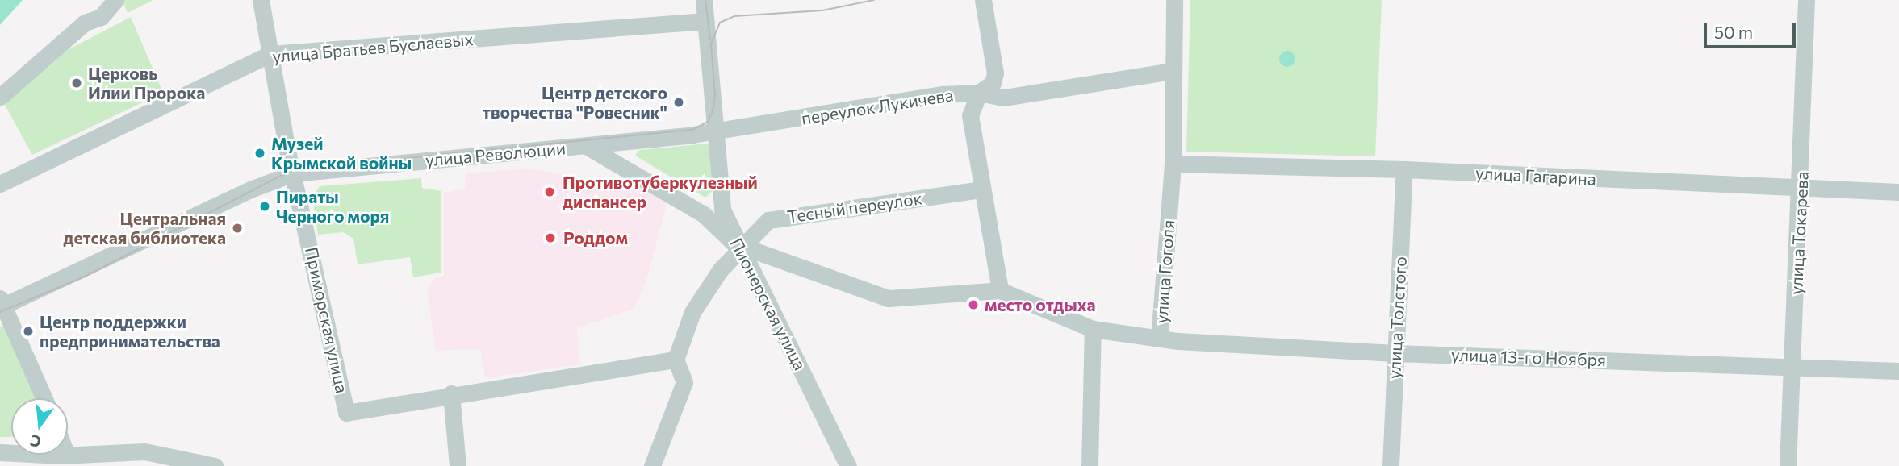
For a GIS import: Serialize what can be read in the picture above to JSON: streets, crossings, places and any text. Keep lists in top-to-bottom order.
{
  "streets": {
    "street": [
      "улица Братьев Буслаевых",
      "переулок Лукичева",
      "улица Революции",
      "улица Гагарина",
      "Тесный переулок",
      "улица Токарева",
      "улица Гоголя",
      "Пионерская улица",
      "улица Толстого",
      "Приморская улица",
      "улица 13-го Ноября"
    ]
  },
  "crossings": [
    ["улица Братьев Буслаевых", "Пионерская улица"],
    ["улица Братьев Буслаевых", "Приморская улица"],
    ["переулок Лукичева", "улица Революции"],
    ["переулок Лукичева", "улица Гоголя"],
    ["переулок Лукичева", "Пионерская улица"],
    ["улица Революции", "Пионерская улица"],
    ["улица Революции", "Приморская улица"],
    ["улица Гагарина", "улица Токарева"],
    ["улица Гагарина", "улица Гоголя"],
    ["улица Гагарина", "улица Толстого"],
    ["Тесный переулок", "Пионерская улица"],
    ["Тесный переулок", "Приморская улица"],
    ["улица Токарева", "улица 13-го Ноября"],
    ["улица Гоголя", "улица 13-го Ноября"],
    ["улица Толстого", "улица 13-го Ноября"]
  ],
  "places": [
    "Церковь Илии Пророка",
    "Центр детского творчества \"Ровесник\"",
    "Музей Крымской войны",
    "Противотуберкулезный диспансер",
    "Пираты Черного моря",
    "Центральная детская библиотека",
    "Роддом",
    "место отдыха",
    "Центр поддержки предпринимательства"
  ],
  "scale_bar": "50 m",
  "north": "bottom"
}
